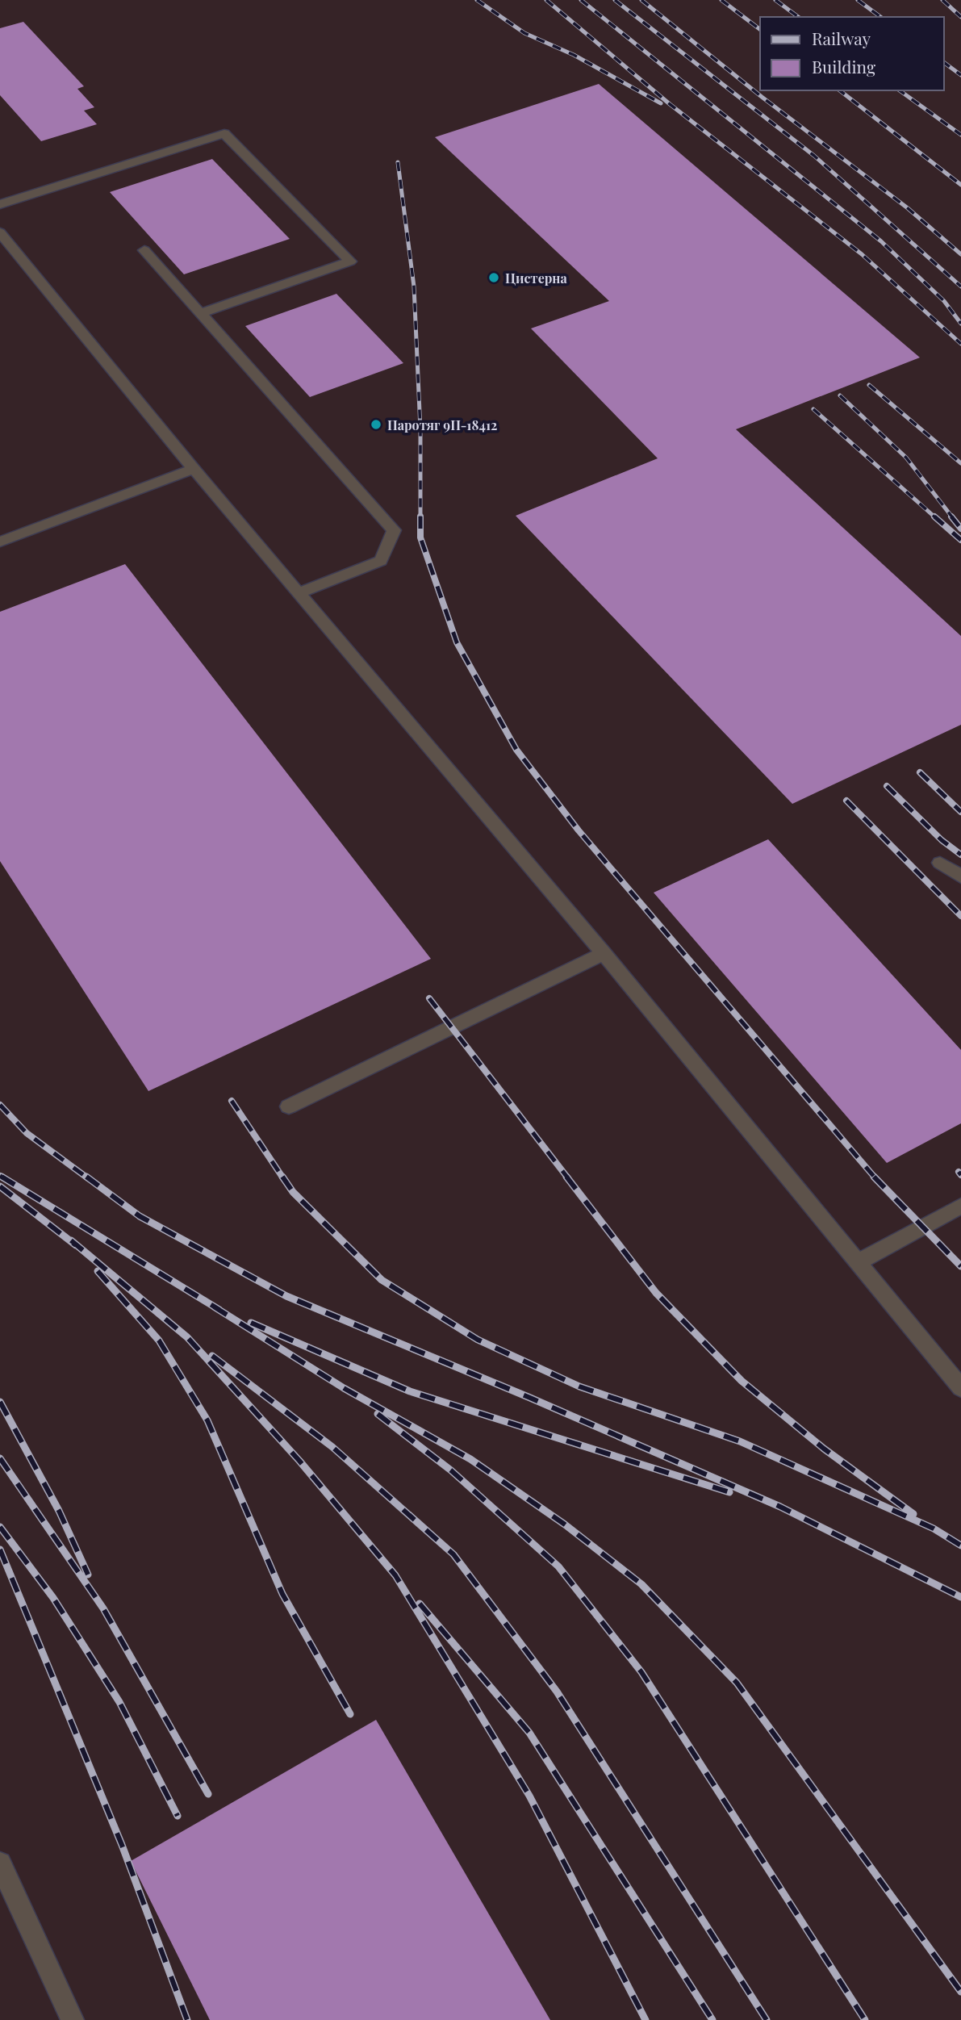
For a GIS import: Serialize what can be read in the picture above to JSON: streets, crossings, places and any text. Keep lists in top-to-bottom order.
{
  "places": ["Цистерна", "Паротяг 9П-18412"],
  "legend": ["Railway", "Building"]
}
